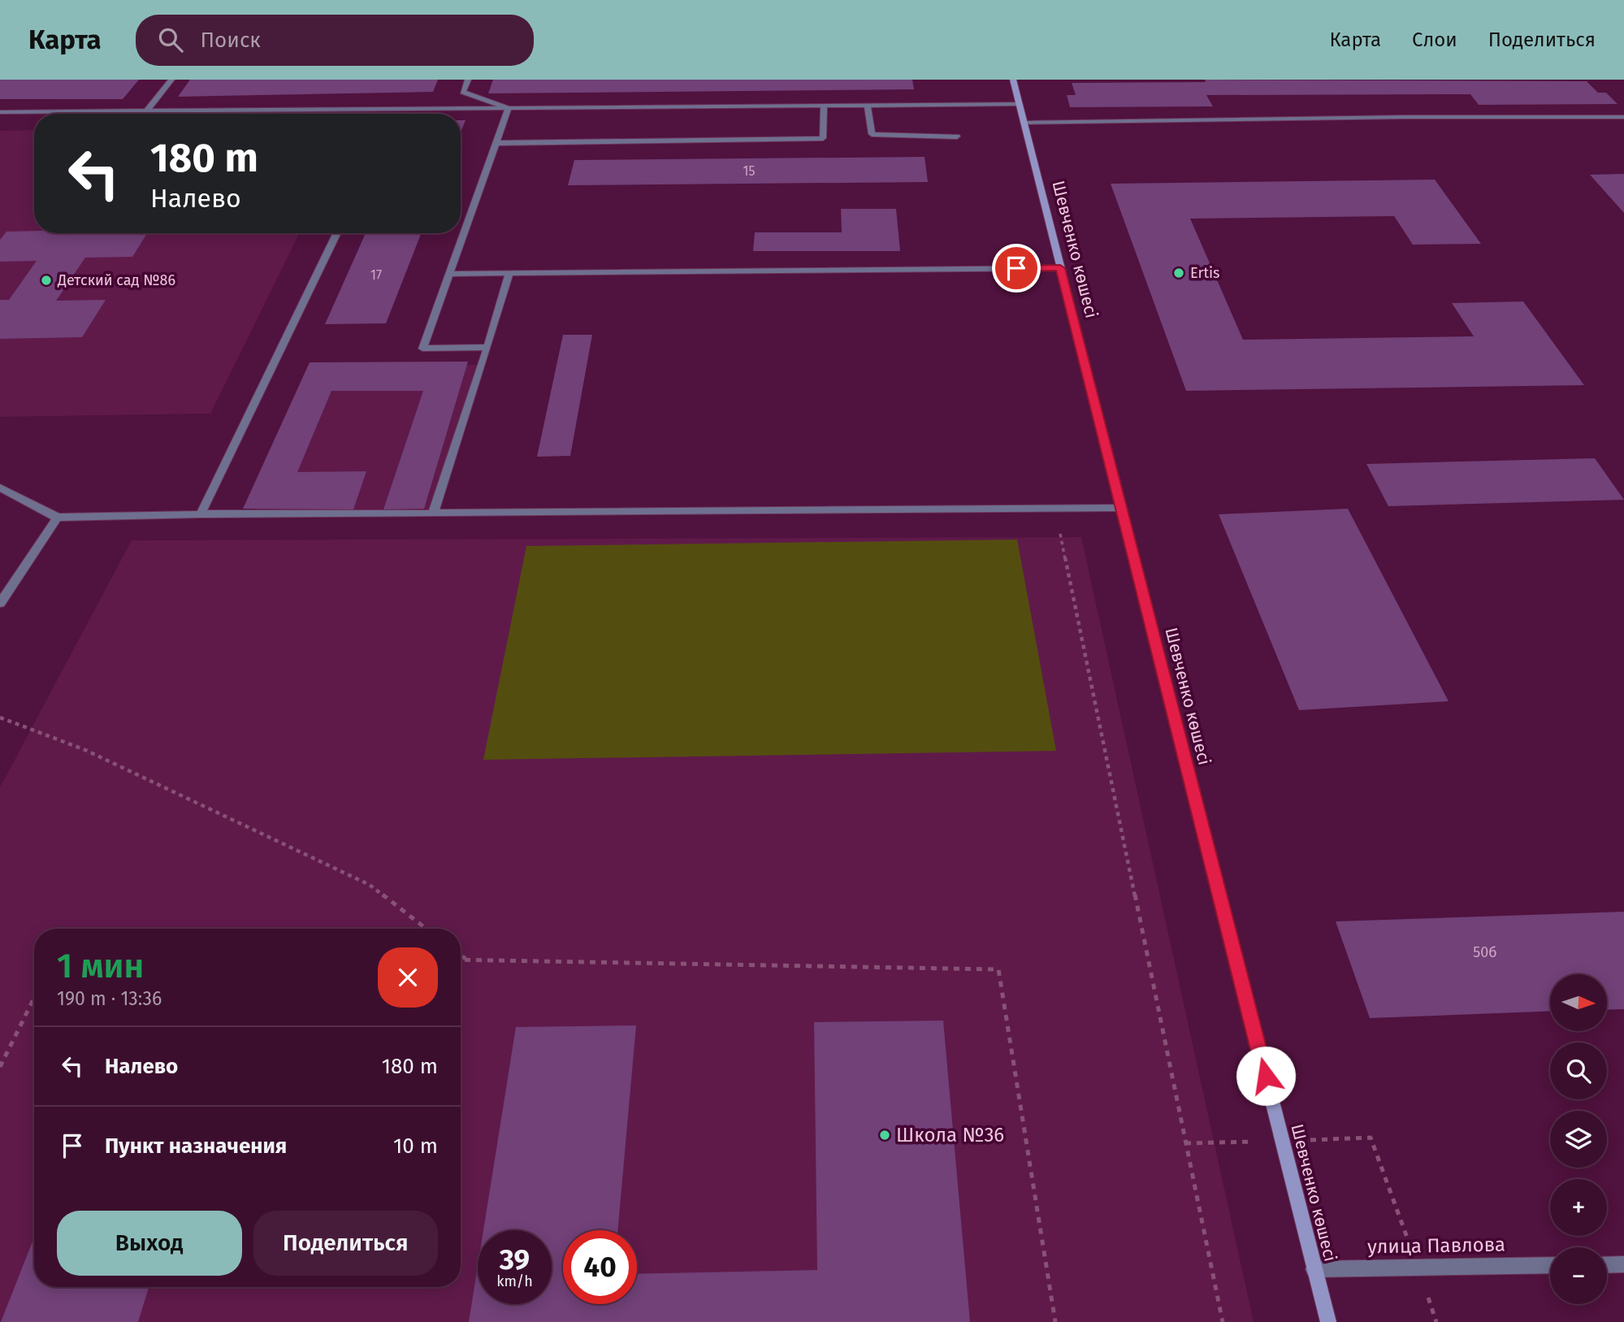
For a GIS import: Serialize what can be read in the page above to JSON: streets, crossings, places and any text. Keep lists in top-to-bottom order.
{
  "streets": {
    "street": ["Шевченко көшесі", "улица Павлова"]
  },
  "crossings": [
    ["Шевченко көшесі", "улица Павлова"]
  ],
  "places": ["Ertis", "Детский сад №86", "Школа №36"],
  "house_numbers": ["15", "17", "50б"],
  "north": "right",
  "page": {
    "header": "Карта",
    "search": "Поиск",
    "nav": ["Карта", "Слои", "Поделиться"],
    "turn": ["180 m", "Налево"],
    "heading": ["1 мин", "190 m · 13:36"],
    "map_buttons": ["+", "−"],
    "list": [
      {
        "name": "Налево",
        "value": "180 m"
      },
      {
        "name": "Пункт назначения",
        "value": "10 m"
      }
    ],
    "buttons": ["Выход", "Поделиться"],
    "speed": "39 km/h",
    "limit": "40"
  }
}
